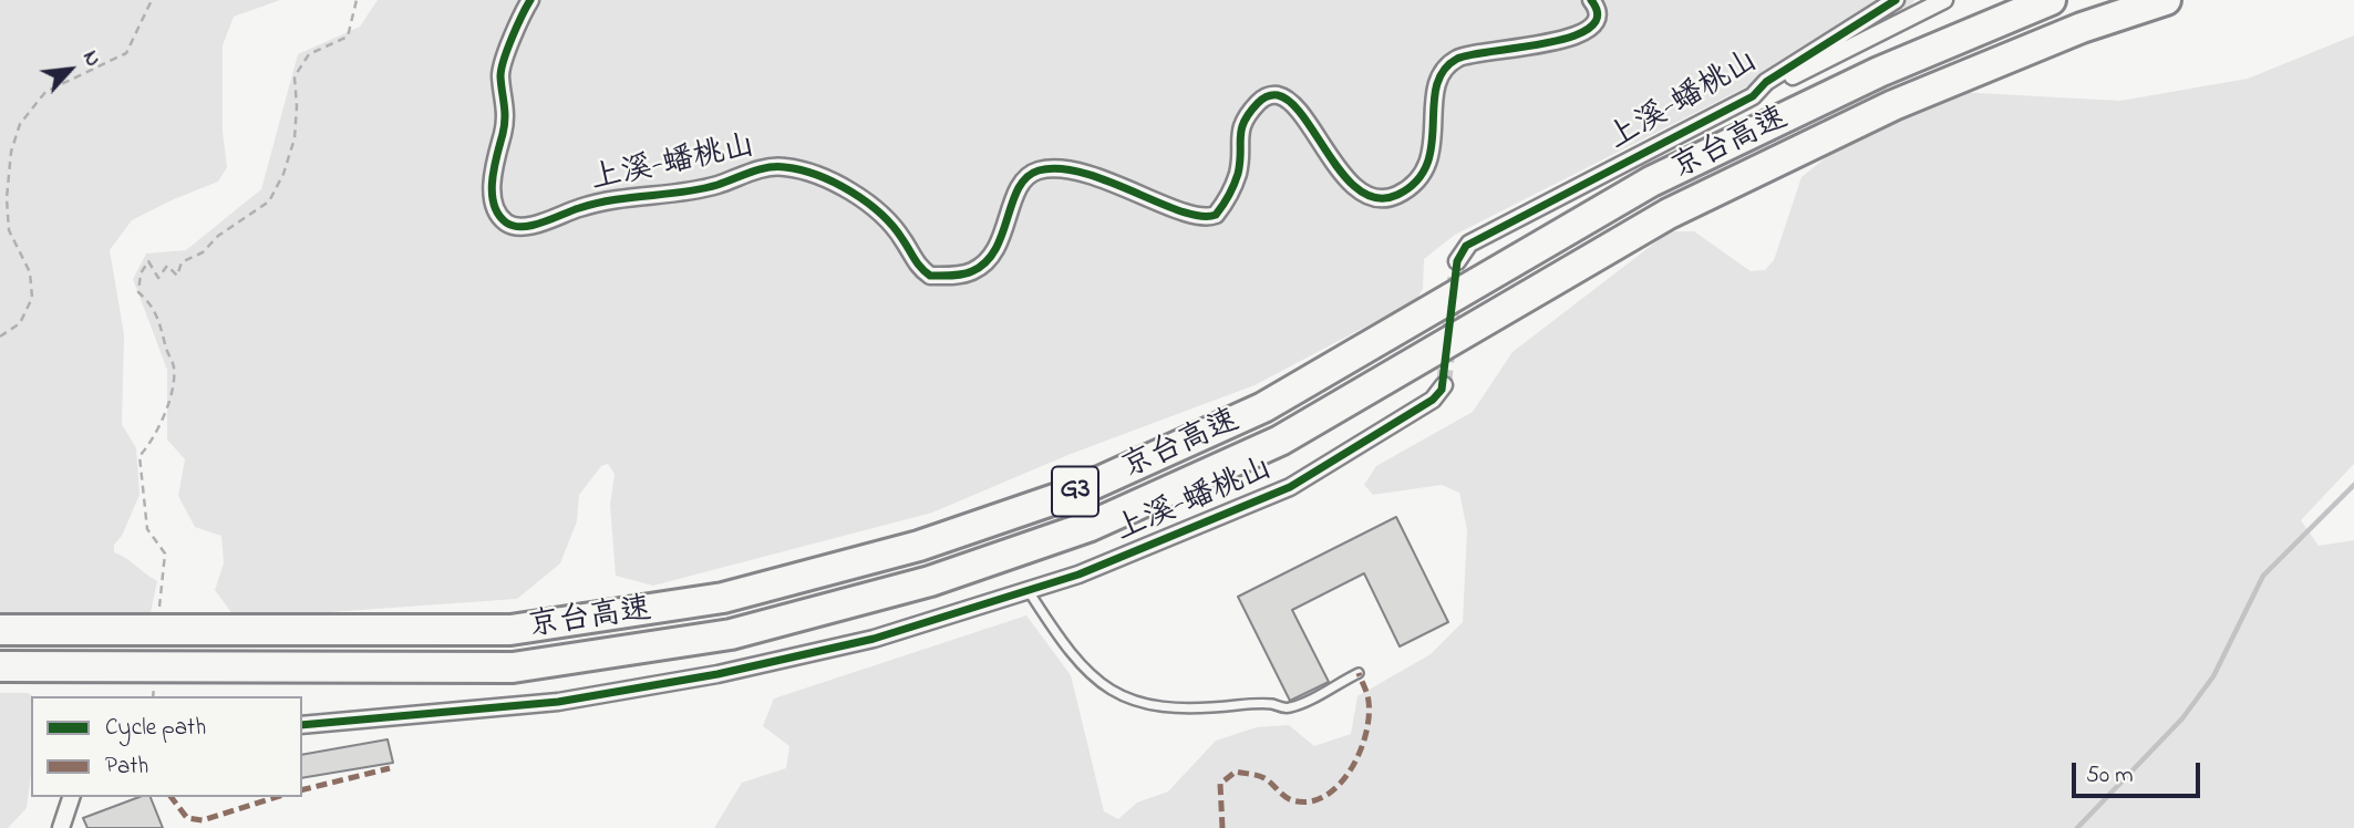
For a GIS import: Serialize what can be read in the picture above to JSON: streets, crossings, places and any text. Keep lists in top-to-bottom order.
{
  "streets": {
    "highway": ["京台高速", "G3"],
    "street": ["上溪-蟠桃山"]
  },
  "legend": ["Cycle path", "Path"],
  "scale_bar": "50 m",
  "north": "top right"
}
